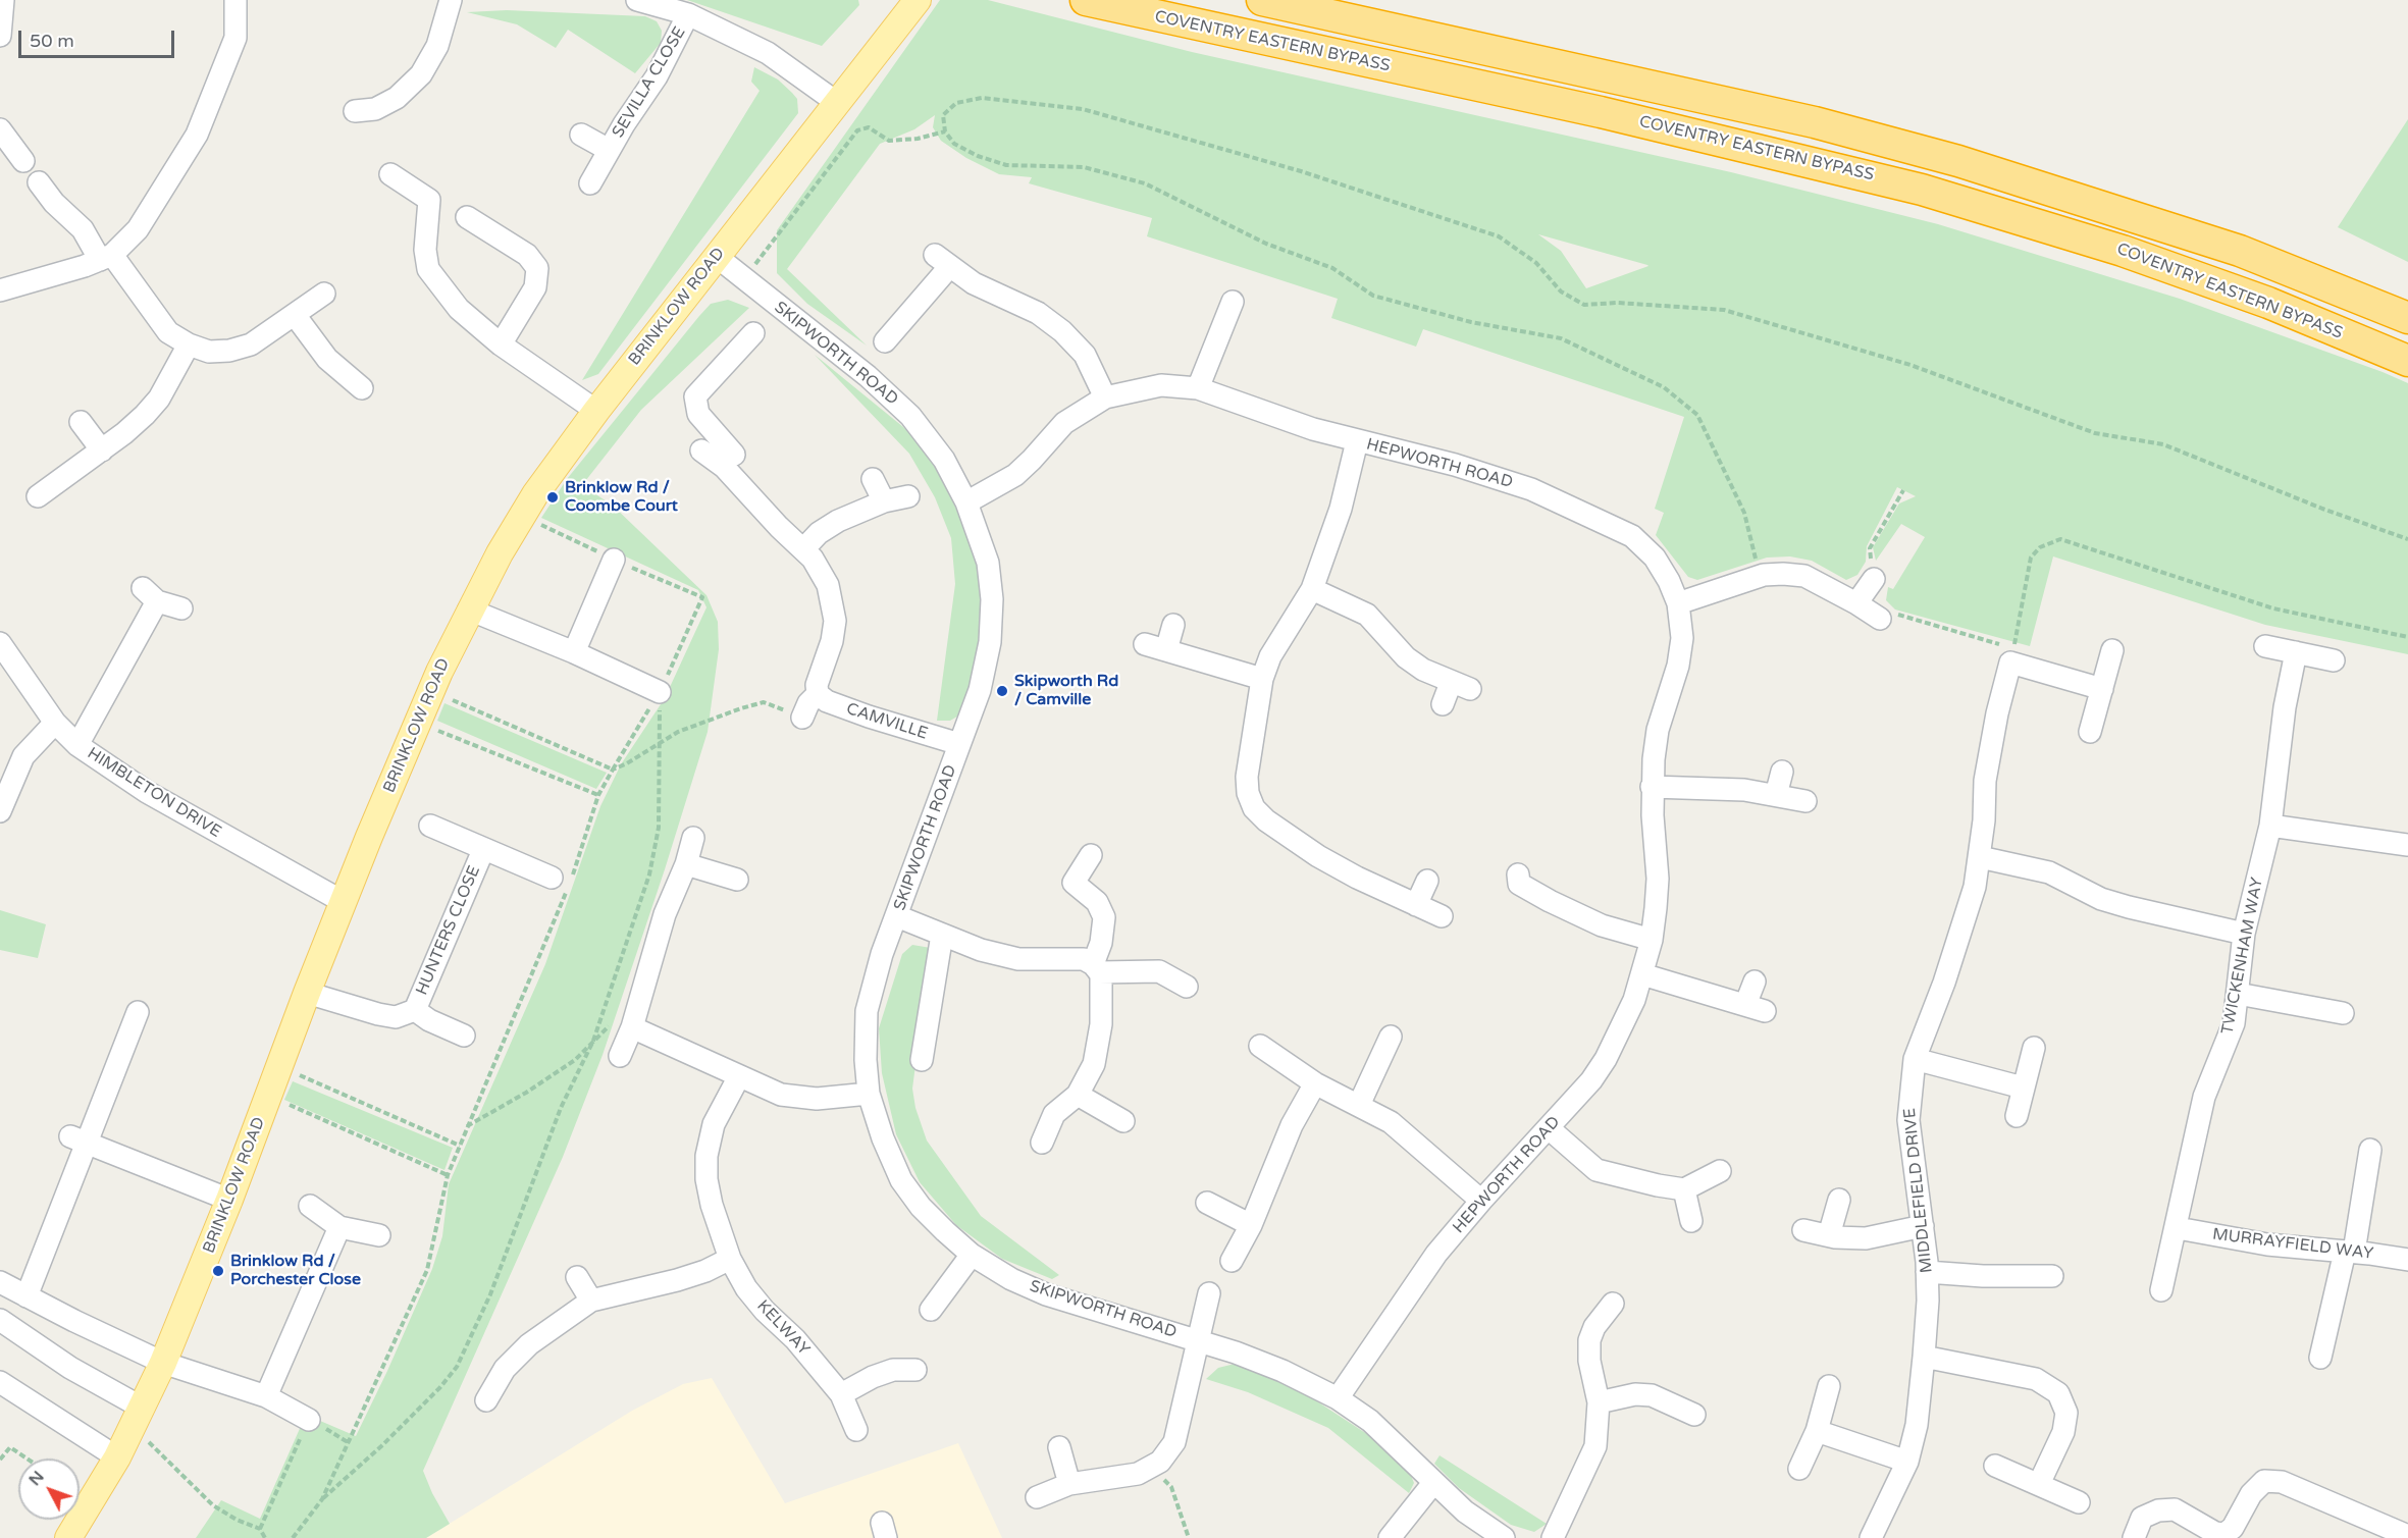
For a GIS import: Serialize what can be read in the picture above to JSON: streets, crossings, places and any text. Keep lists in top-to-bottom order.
{
  "streets": {
    "highway": ["COVENTRY EASTERN BYPASS"],
    "main road": ["BRINKLOW ROAD"],
    "street": [
      "SEVILLA CLOSE",
      "SKIPWORTH ROAD",
      "HEPWORTH ROAD",
      "CAMVILLE",
      "HIMBLETON DRIVE",
      "HUNTERS CLOSE",
      "TWICKENHAM WAY",
      "MIDDLEFIELD DRIVE",
      "MURRAYFIELD WAY",
      "KELWAY"
    ]
  },
  "crossings": [
    ["BRINKLOW ROAD", "SKIPWORTH ROAD"],
    ["BRINKLOW ROAD", "HIMBLETON DRIVE"],
    ["BRINKLOW ROAD", "HUNTERS CLOSE"],
    ["SKIPWORTH ROAD", "HEPWORTH ROAD"],
    ["SKIPWORTH ROAD", "CAMVILLE"],
    ["TWICKENHAM WAY", "MURRAYFIELD WAY"]
  ],
  "places": ["Brinklow Rd / Coombe Court", "Skipworth Rd / Camville", "Brinklow Rd / Porchester Close"],
  "scale_bar": "50 m",
  "north": "top left"
}
